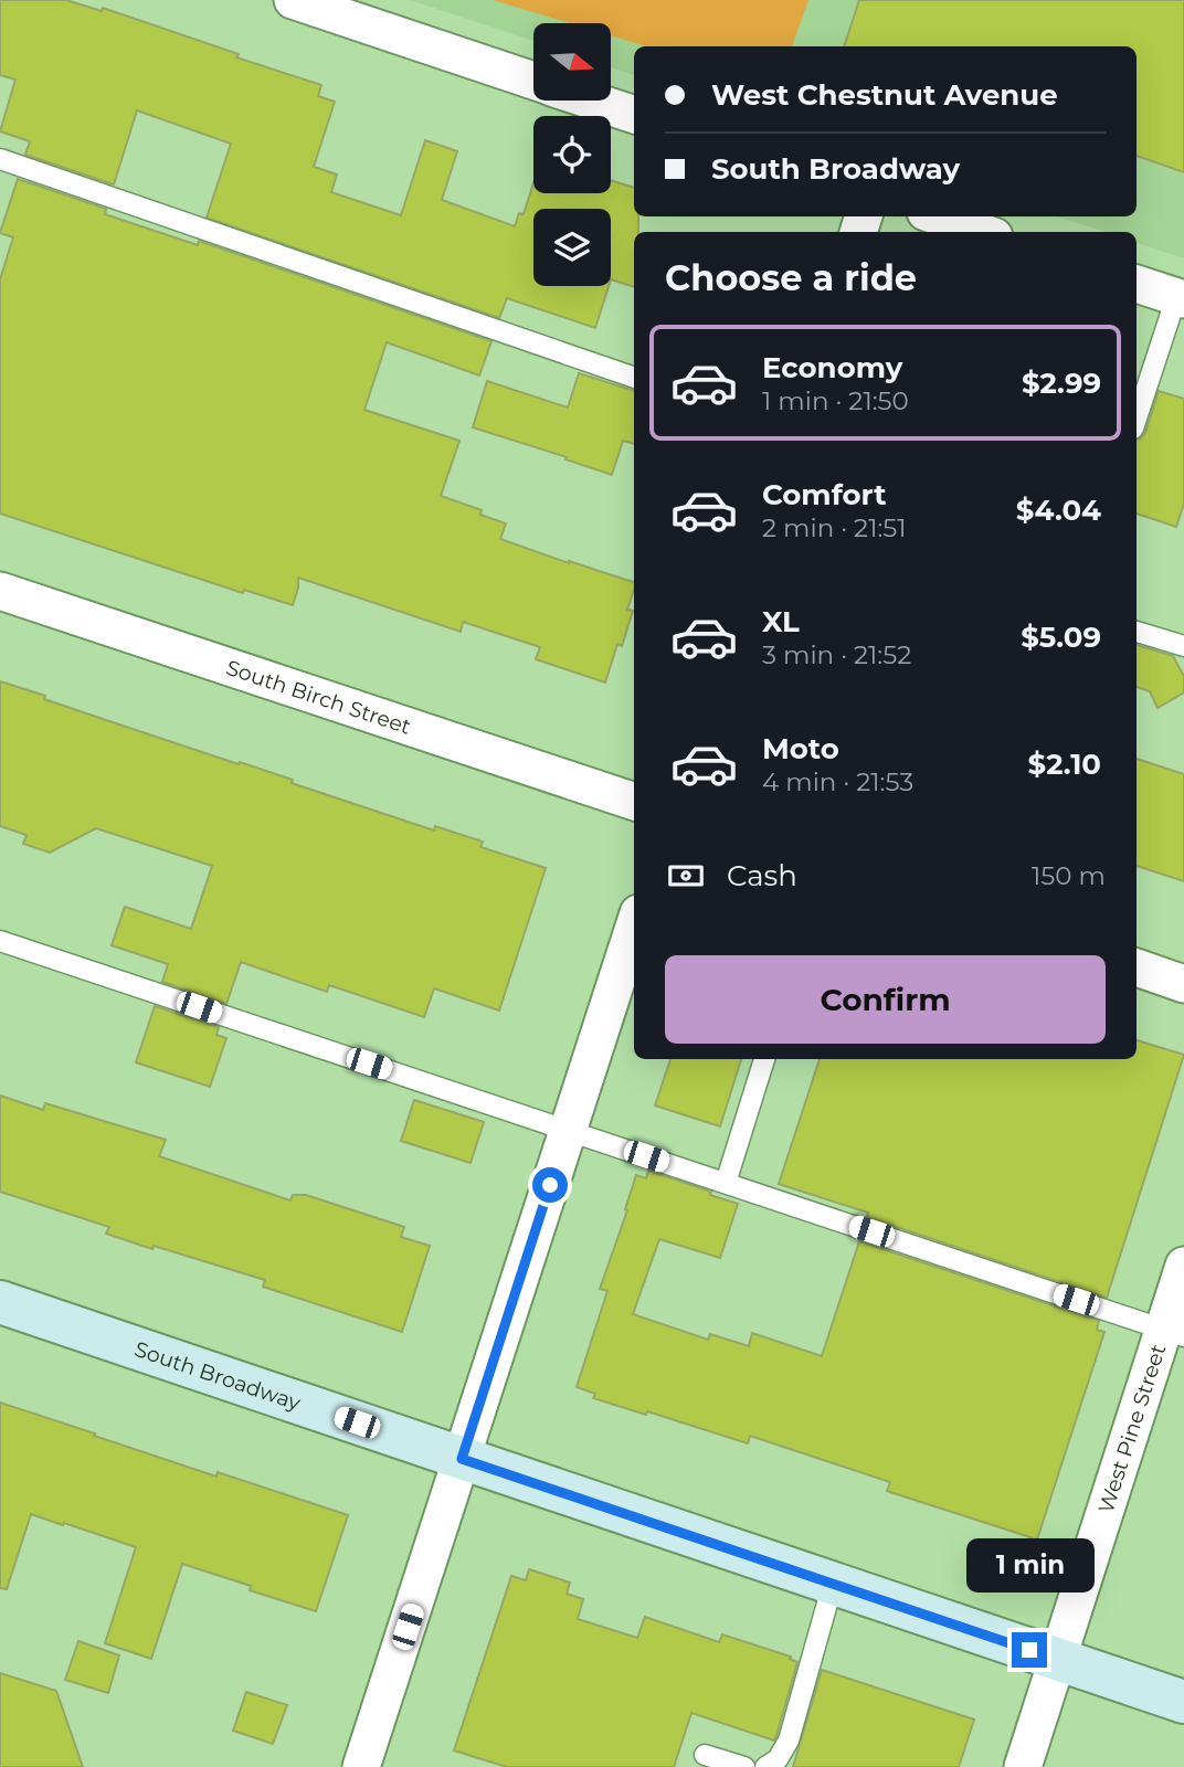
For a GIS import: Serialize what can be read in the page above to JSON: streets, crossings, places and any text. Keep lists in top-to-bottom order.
{
  "streets": {
    "street": ["South Birch Street", "South Broadway", "West Pine Street"]
  },
  "crossings": [
    ["South Broadway", "West Pine Street"]
  ],
  "north": "right",
  "page": {
    "banner": ["West Chestnut Avenue", "South Broadway"],
    "heading": "Choose a ride",
    "list": [
      {
        "name": "Economy",
        "note": "1 min · 21:50",
        "value": "$2.99"
      },
      {
        "name": "Comfort",
        "note": "2 min · 21:51",
        "value": "$4.04"
      },
      {
        "name": "XL",
        "note": "3 min · 21:52",
        "value": "$5.09"
      },
      {
        "name": "Moto",
        "note": "4 min · 21:53",
        "value": "$2.10"
      }
    ],
    "pay": ["Cash", "150 m"],
    "buttons": "Confirm",
    "bubble": "1 min"
  }
}
